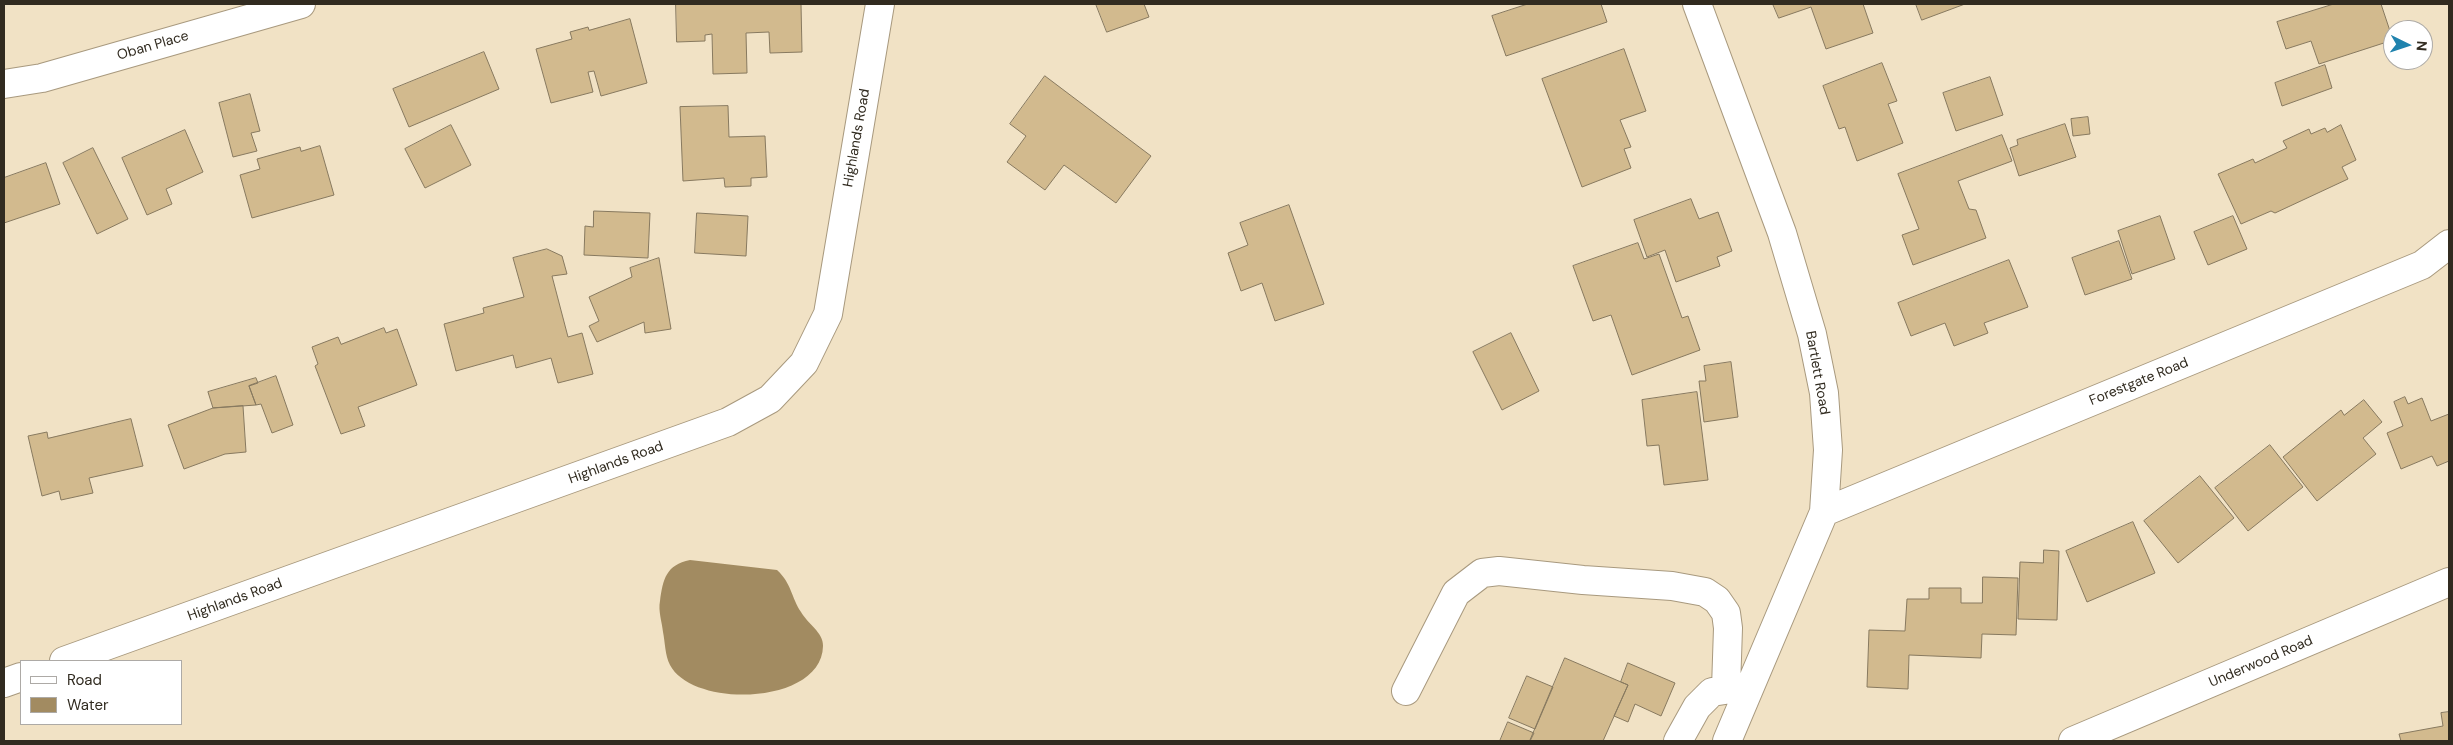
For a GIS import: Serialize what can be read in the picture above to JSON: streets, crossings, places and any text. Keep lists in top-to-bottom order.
{
  "streets": {
    "street": [
      "Oban Place",
      "Highlands Road",
      "Bartlett Road",
      "Forestgate Road",
      "Underwood Road"
    ]
  },
  "crossings": [
    ["Bartlett Road", "Forestgate Road"]
  ],
  "legend": ["Road", "Water"],
  "north": "right"
}
